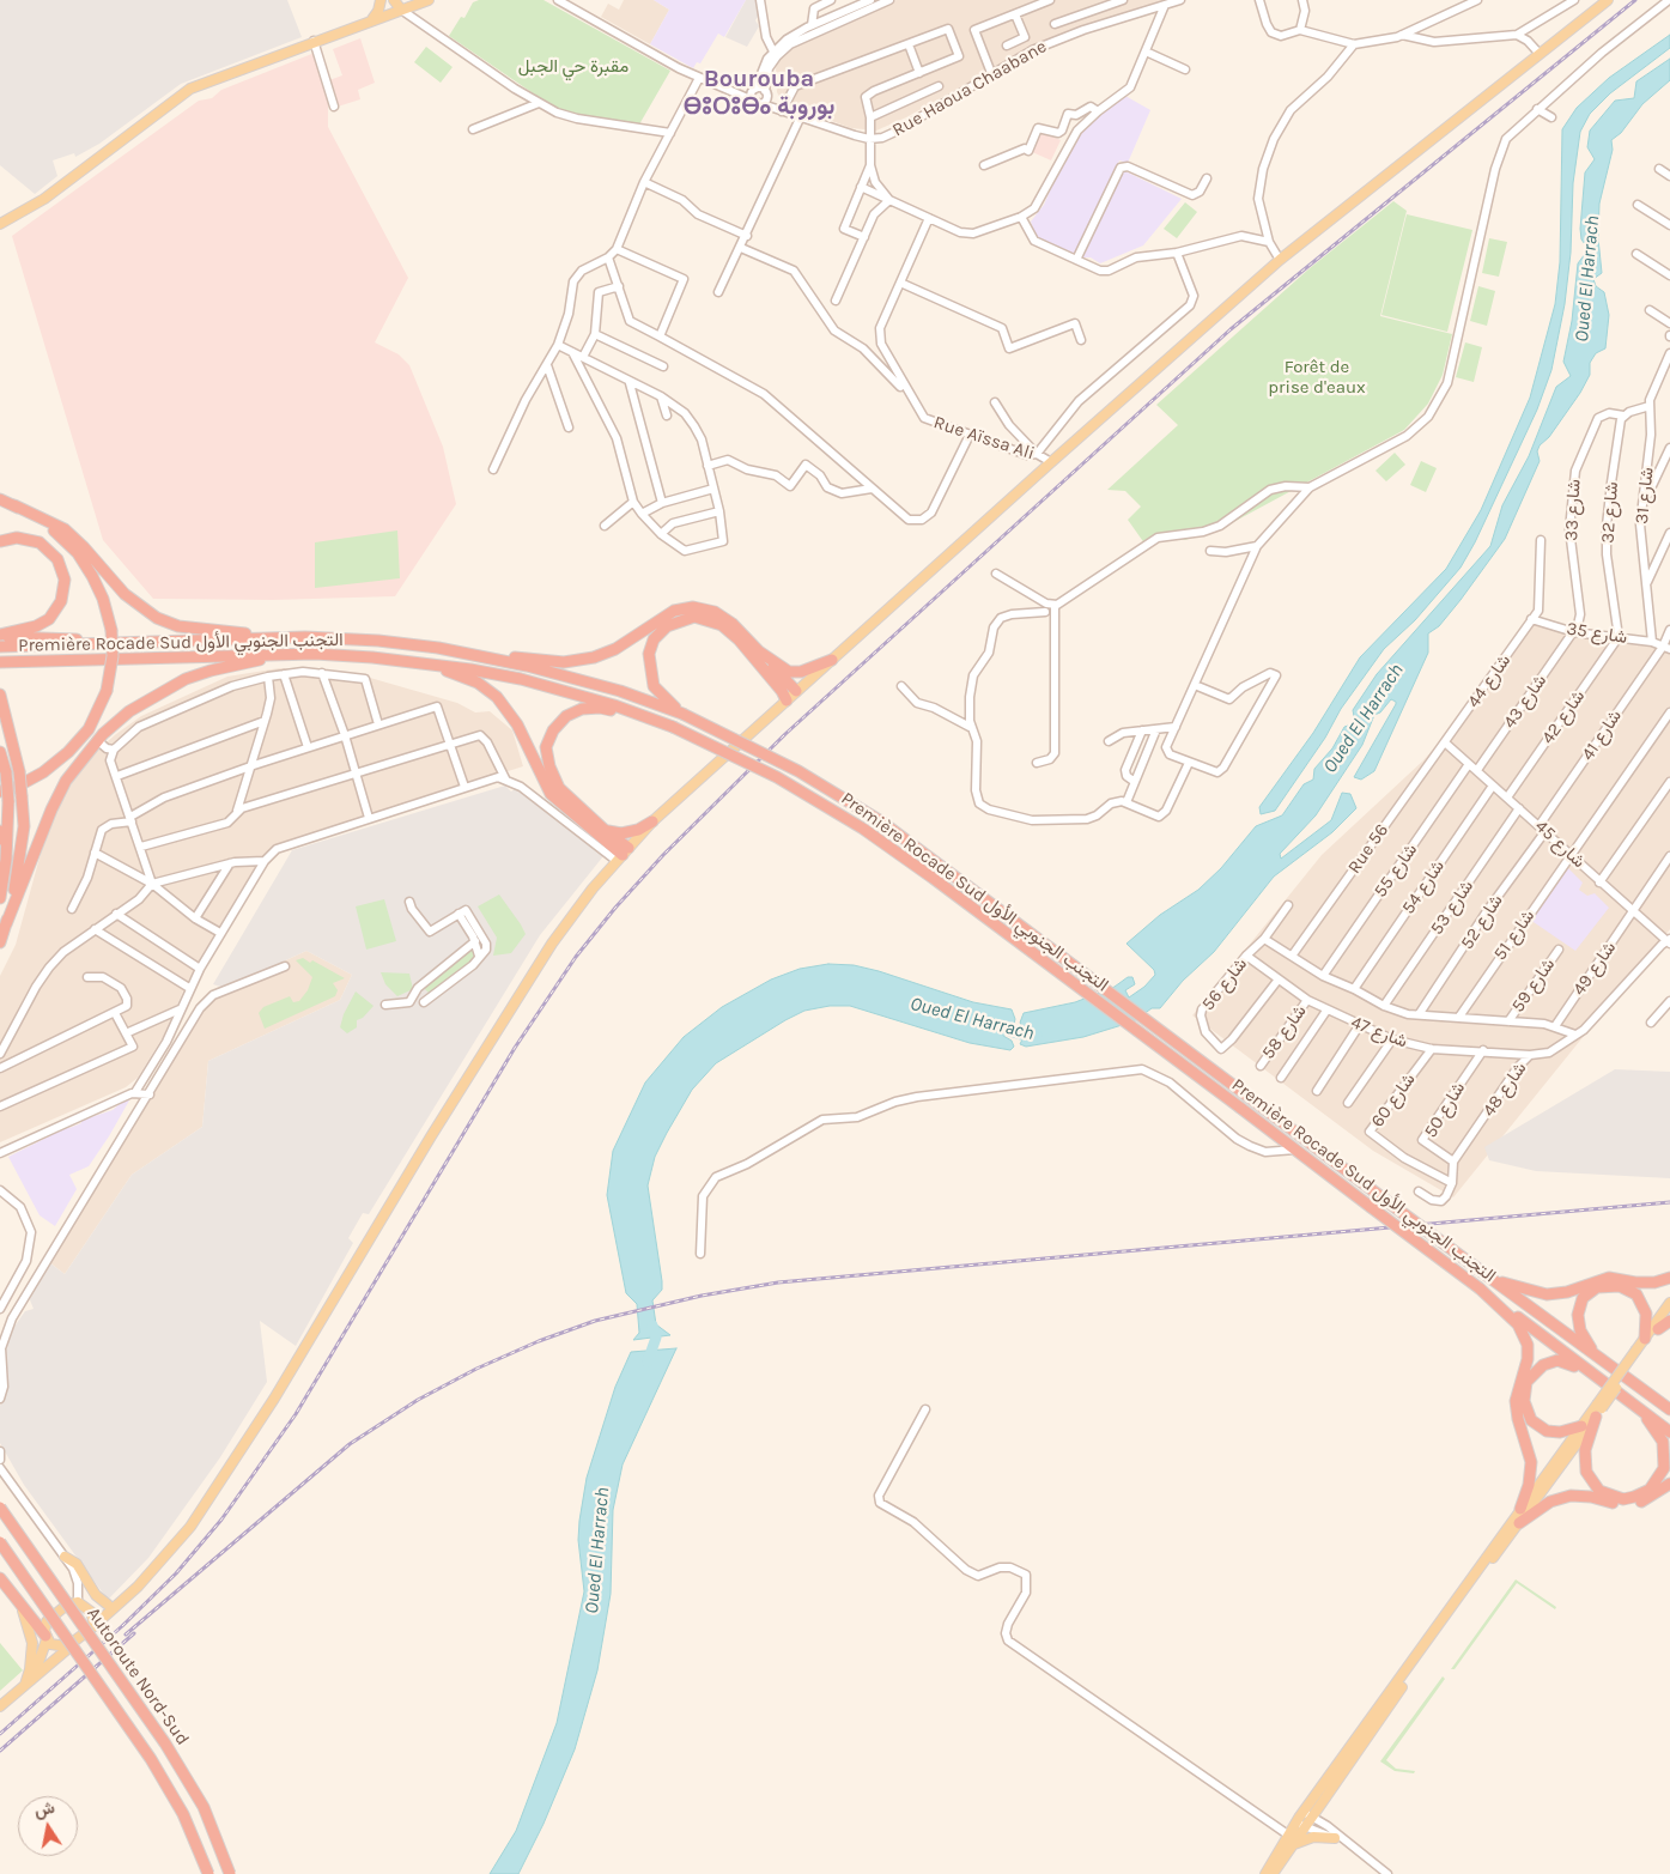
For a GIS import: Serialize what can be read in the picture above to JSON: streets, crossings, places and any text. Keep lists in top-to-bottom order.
{
  "streets": {
    "highway": ["Première Rocade Sud التجنب الجنوبي الأول", "Autoroute Nord-Sud"],
    "street": [
      "Rue Haoua Chaabane",
      "Rue Aïssa Ali",
      "شارع 31",
      "شارع 33",
      "شارع 32",
      "شارع 35",
      "شارع 44",
      "شارع 43",
      "شارع 42",
      "شارع 41",
      "شارع 45",
      "Rue 56",
      "شارع 55",
      "شارع 54",
      "شارع 53",
      "شارع 52",
      "شارع 51",
      "شارع 49",
      "شارع 56",
      "شارع 59",
      "شارع 58",
      "شارع 47",
      "شارع 48",
      "شارع 60",
      "شارع 50"
    ]
  },
  "crossings": [
    ["شارع 31", "شارع 35"],
    ["شارع 33", "شارع 32"],
    ["شارع 33", "شارع 35"],
    ["شارع 33", "شارع 43"],
    ["شارع 32", "شارع 35"],
    ["شارع 32", "شارع 42"],
    ["شارع 35", "شارع 44"],
    ["شارع 35", "شارع 43"],
    ["شارع 35", "شارع 42"],
    ["شارع 35", "شارع 41"],
    ["شارع 44", "شارع 45"],
    ["شارع 44", "Rue 56"],
    ["شارع 43", "شارع 45"],
    ["شارع 42", "شارع 45"],
    ["شارع 41", "شارع 45"],
    ["شارع 41", "شارع 52"],
    ["شارع 45", "Rue 56"],
    ["شارع 45", "شارع 55"],
    ["شارع 45", "شارع 54"],
    ["شارع 45", "شارع 53"],
    ["شارع 45", "شارع 52"],
    ["شارع 45", "شارع 51"],
    ["شارع 45", "شارع 49"],
    ["شارع 45", "شارع 48"],
    ["شارع 56", "شارع 47"],
    ["شارع 58", "شارع 47"],
    ["شارع 47", "شارع 48"],
    ["شارع 47", "شارع 60"],
    ["شارع 47", "شارع 50"],
    ["شارع 48", "شارع 50"]
  ],
  "districts": ["Bourouba ⴱⵓⵔⵓⴱⴰ بوروبة"],
  "water": ["Oued El Harrach"],
  "parks": ["مقبرة حي الجبل", "Forêt de prise d'eaux"],
  "north": "top"
}
